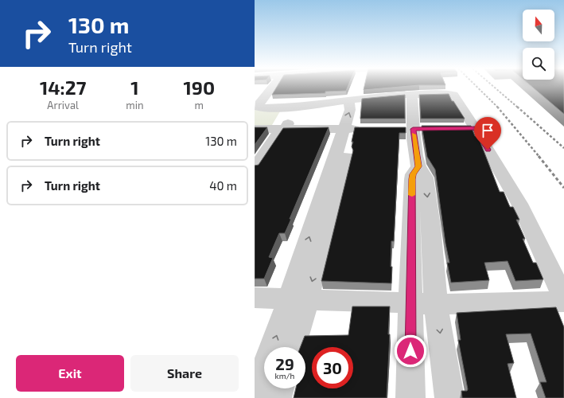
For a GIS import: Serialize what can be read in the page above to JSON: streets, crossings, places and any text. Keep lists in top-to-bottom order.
{
  "north": "top",
  "page": {
    "turn": ["130 m", "Turn right"],
    "eta": [
      "14:27",
      "Arrival",
      "1",
      "min",
      "190",
      "m"
    ],
    "list": [
      {
        "name": "Turn right",
        "value": "130 m"
      },
      {
        "name": "Turn right",
        "value": "40 m"
      }
    ],
    "speed": "29 km/h",
    "limit": "30",
    "buttons": ["Exit", "Share"]
  }
}
